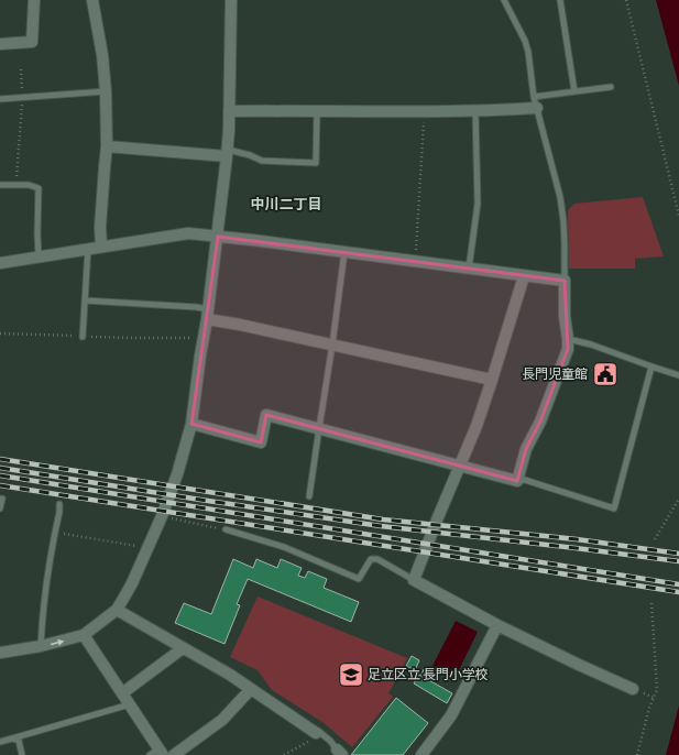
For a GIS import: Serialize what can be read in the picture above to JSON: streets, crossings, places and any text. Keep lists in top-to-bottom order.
{
  "districts": ["中川二丁目"],
  "places": {
    "public building": ["長門児童館"],
    "school or university": ["足立区立 長門小学校"]
  }
}
